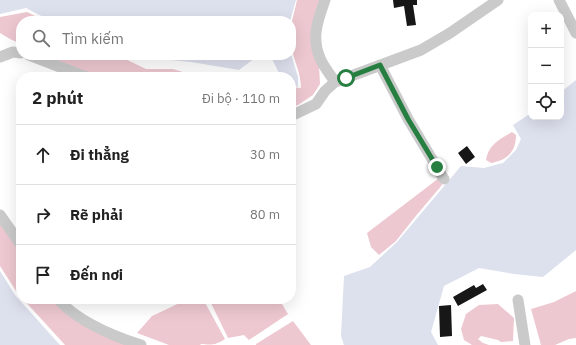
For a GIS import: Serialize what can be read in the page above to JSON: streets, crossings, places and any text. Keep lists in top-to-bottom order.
{
  "page": {
    "map_buttons": ["+", "−"],
    "search": "Tìm kiếm",
    "heading": ["2 phút", "Đi bộ · 110 m"],
    "list": [
      ["Đi thẳng", "30 m"],
      ["Rẽ phải", "80 m"],
      "Đến nơi"
    ]
  }
}
